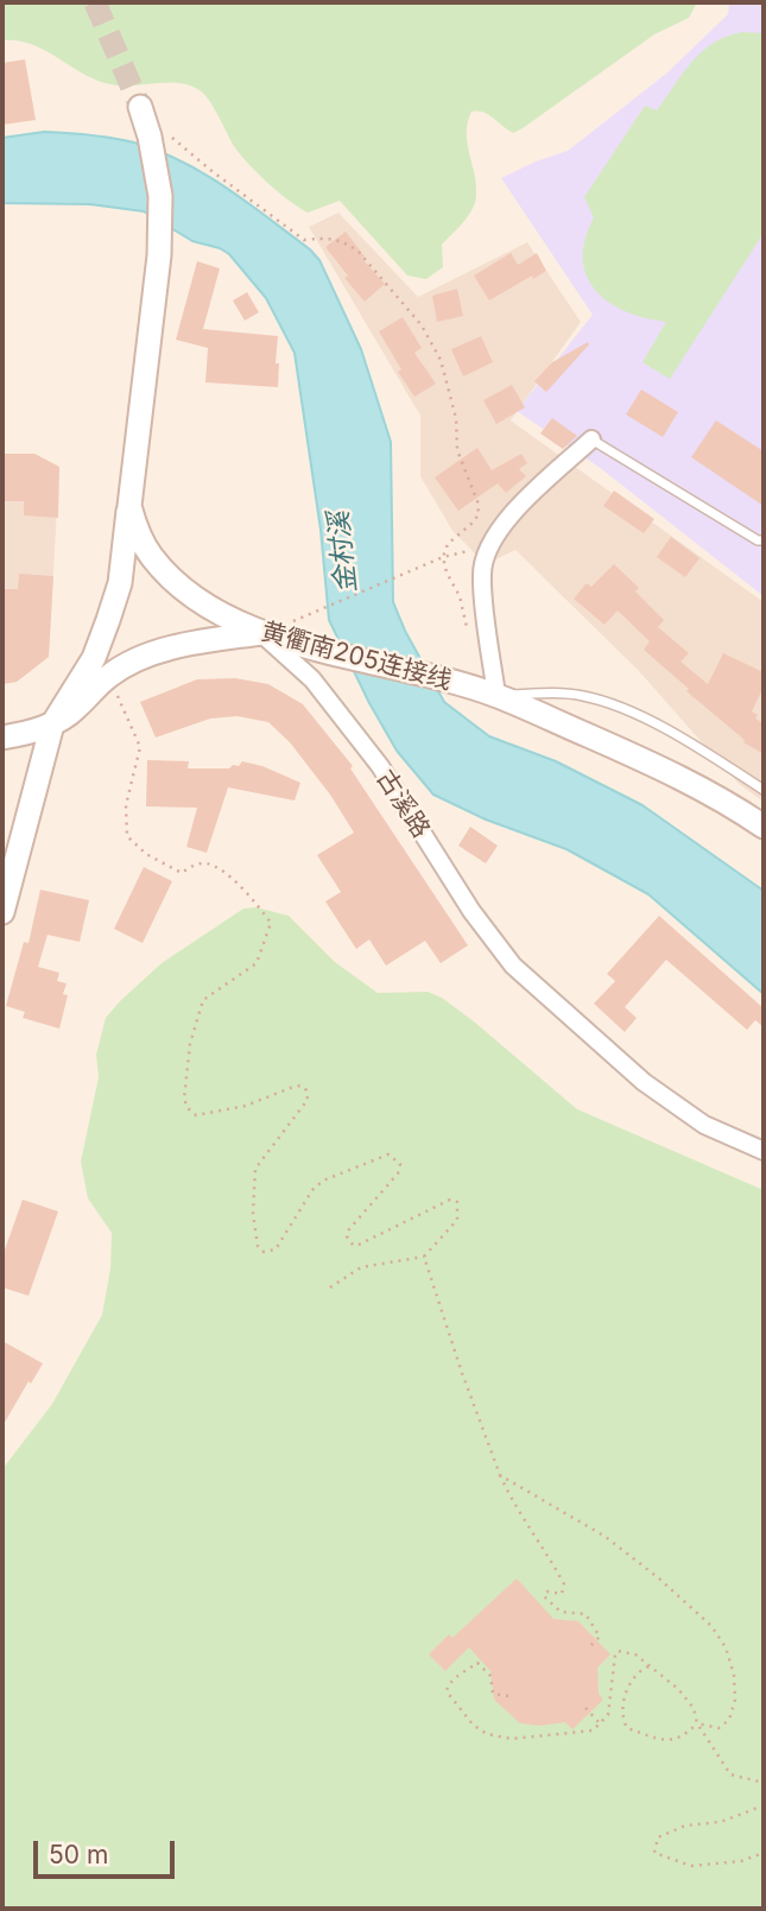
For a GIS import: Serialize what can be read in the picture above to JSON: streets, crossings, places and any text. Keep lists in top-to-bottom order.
{
  "streets": {
    "main road": ["黄衢南205连接线"],
    "street": ["古溪路"]
  },
  "crossings": [
    ["黄衢南205连接线", "古溪路"]
  ],
  "water": ["金村溪"],
  "scale_bar": "50 m"
}
